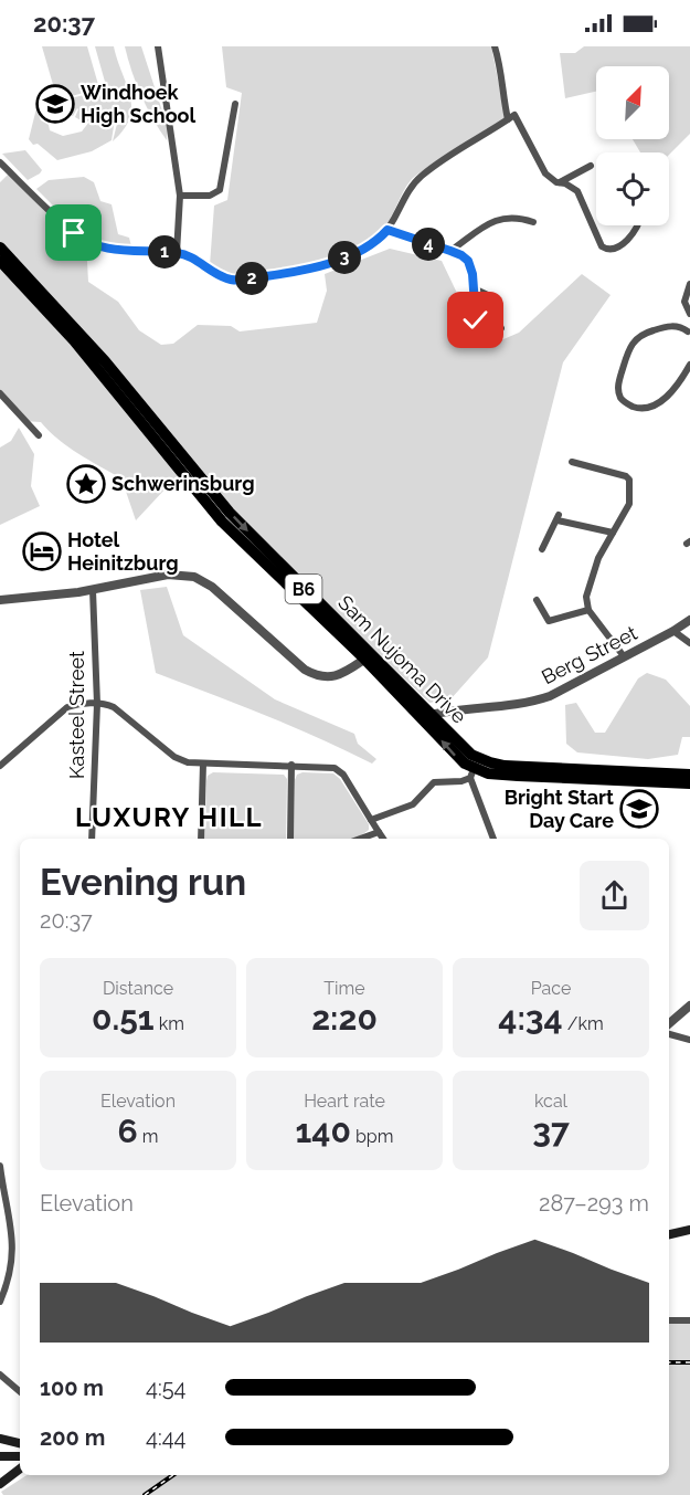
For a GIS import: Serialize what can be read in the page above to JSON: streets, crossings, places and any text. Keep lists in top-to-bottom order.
{
  "streets": {
    "highway": ["B6", "Sam Nujoma Drive"],
    "street": ["Berg Street", "Kasteel Street"]
  },
  "crossings": [
    ["Berg Street", "Sam Nujoma Drive"]
  ],
  "districts": ["LUXURY HILL"],
  "places": {
    "school or university": ["Windhoek High School", "Bright Start Day Care"],
    "place": ["Schwerinsburg"],
    "hotel": ["Hotel Heinitzburg"]
  },
  "north": "top right",
  "page": {
    "status": "20:37",
    "pins": [
      "4",
      "1",
      "3",
      "2"
    ],
    "heading": ["Evening run", "20:37"],
    "stats": [
      ["Distance", "0.51 km"],
      ["Time", "2:20"],
      ["Pace", "4:34 /km"],
      ["Elevation", "6 m"],
      ["Heart rate", "140 bpm"],
      ["kcal", "37"]
    ],
    "chart": ["Elevation", "287–293 m"],
    "list": [
      {
        "name": "100 m",
        "note": "4:54"
      },
      {
        "name": "200 m",
        "note": "4:44"
      }
    ]
  }
}
